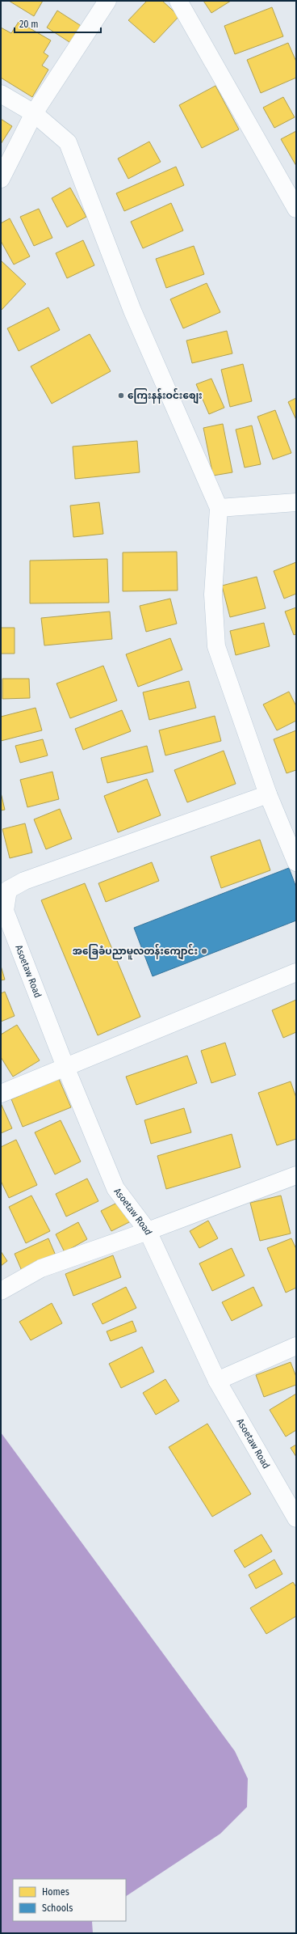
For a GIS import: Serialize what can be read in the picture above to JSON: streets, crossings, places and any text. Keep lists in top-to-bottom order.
{
  "streets": {
    "street": ["Asoetaw Road"]
  },
  "places": ["ကြေးနန်းဝင်းစျေး", "အခြေခံပညာမူလတန်းကျောင်း"],
  "legend": ["Homes", "Schools"],
  "scale_bar": "20 m"
}
